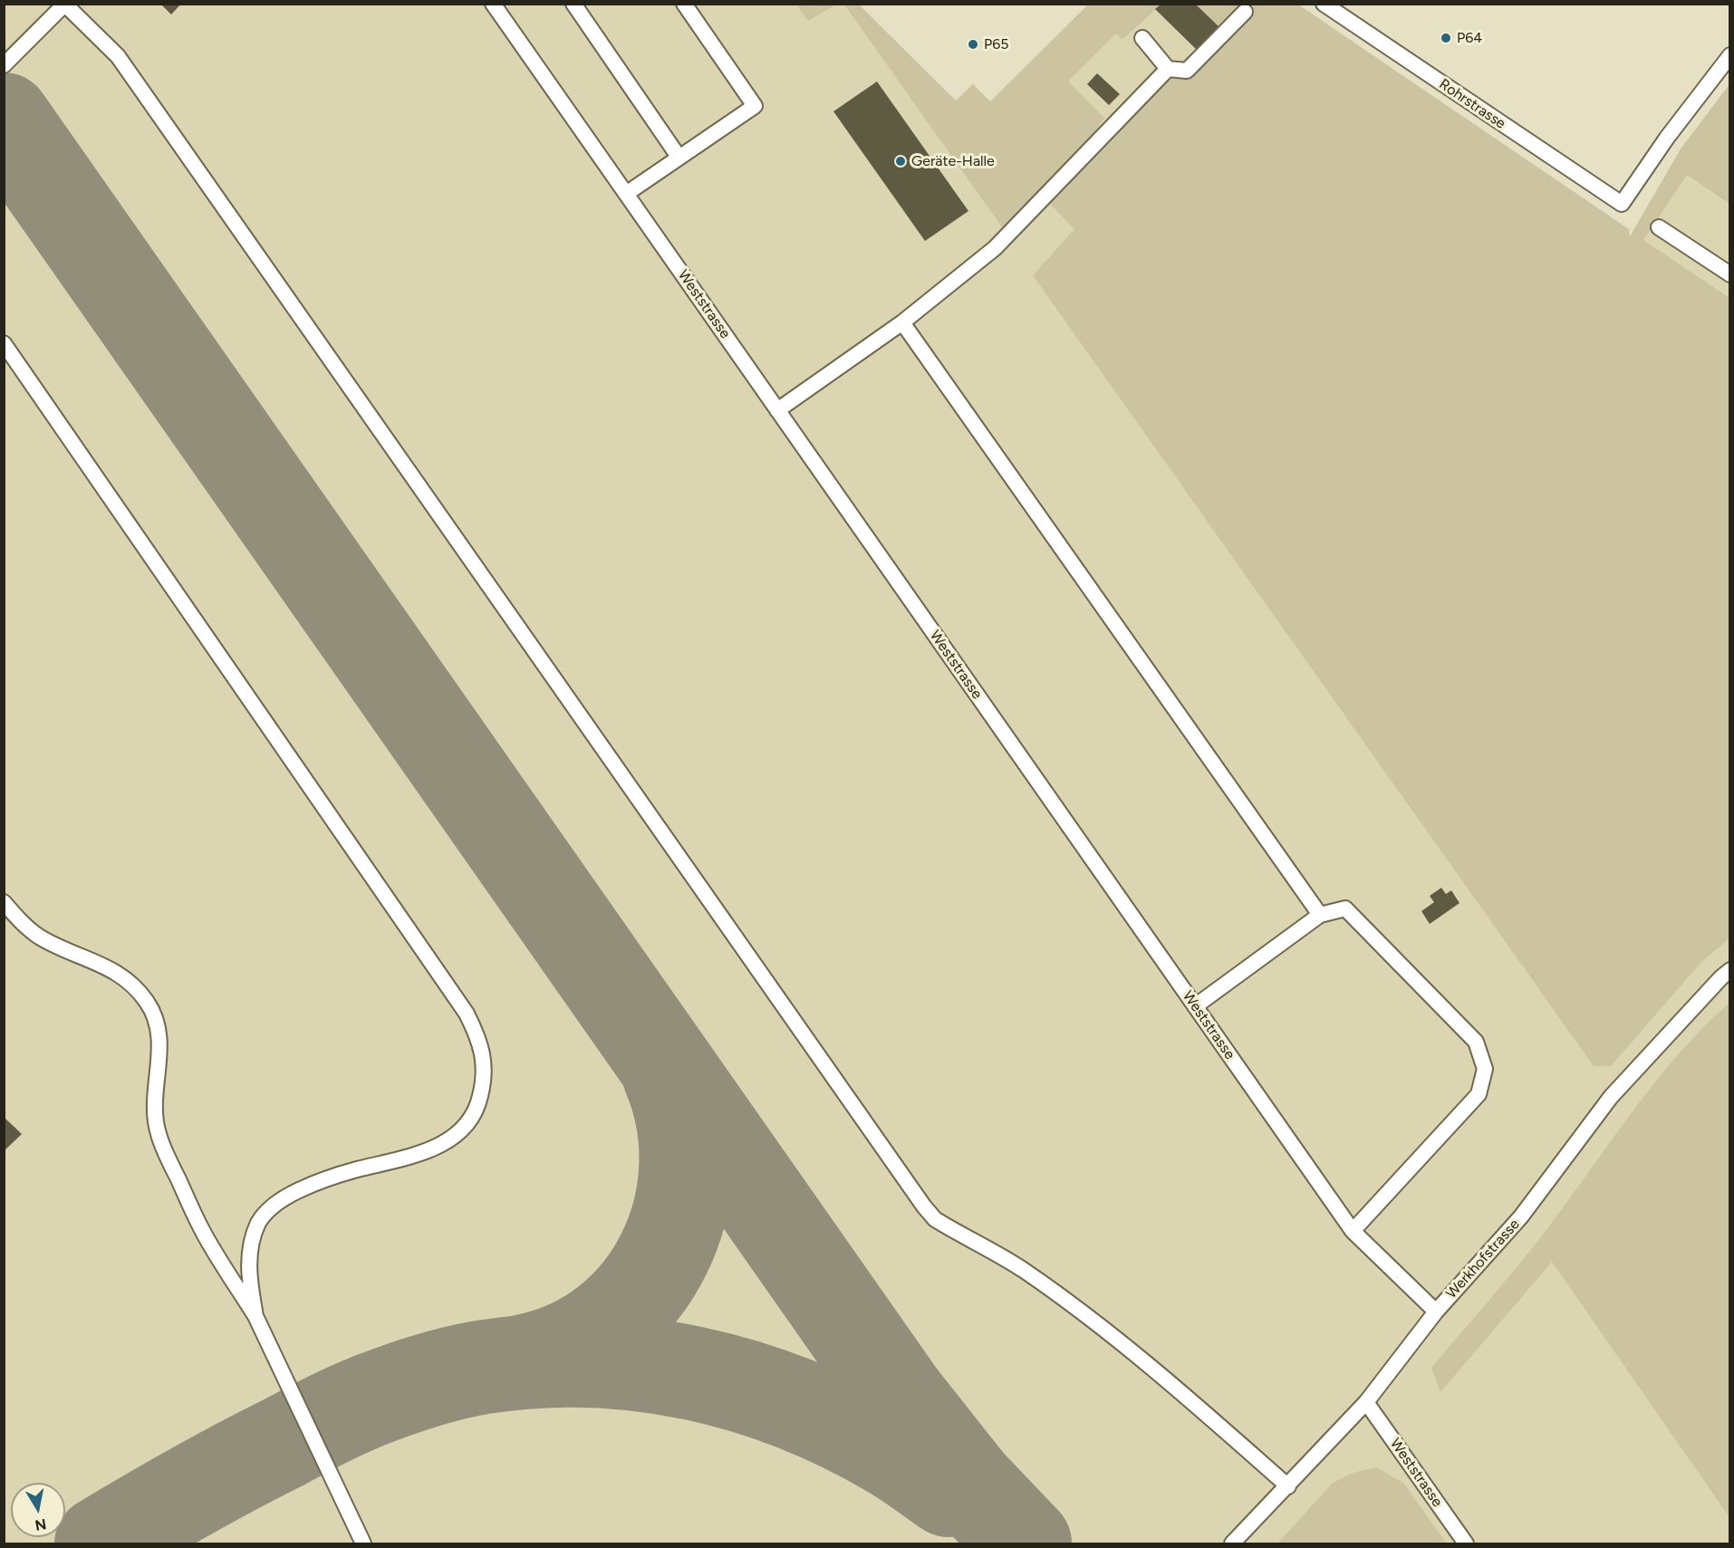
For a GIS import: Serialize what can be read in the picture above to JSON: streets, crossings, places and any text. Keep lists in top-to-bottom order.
{
  "streets": {
    "lane": ["Rohrstrasse", "Weststrasse", "Werkhofstrasse"]
  },
  "crossings": [
    ["Weststrasse", "Werkhofstrasse"]
  ],
  "places": ["P64", "P65", "Geräte-Halle"],
  "north": "bottom"
}
